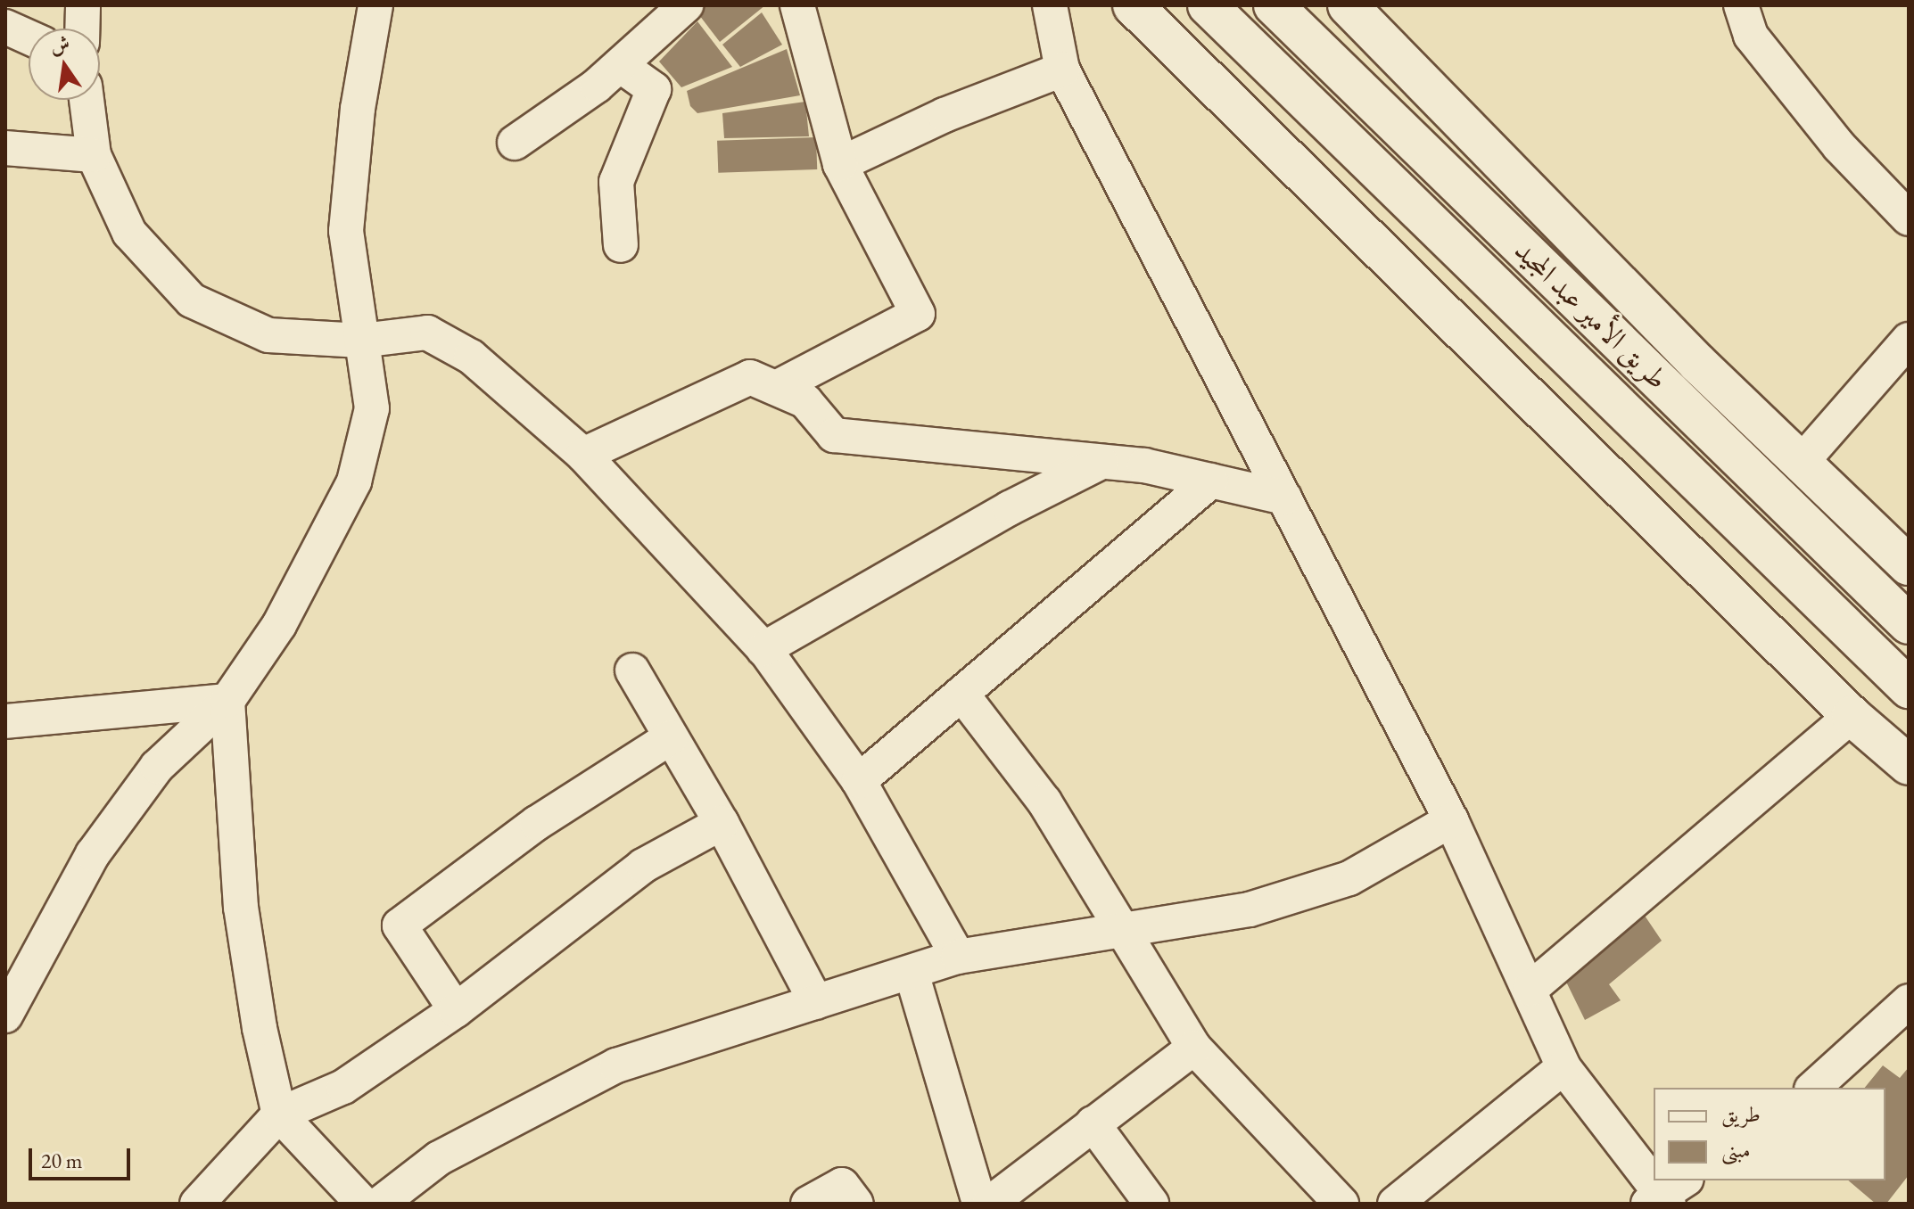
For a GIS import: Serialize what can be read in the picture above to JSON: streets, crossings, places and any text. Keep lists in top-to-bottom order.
{
  "streets": {
    "main road": ["طريق الأمير عبد المجيد"]
  },
  "legend": ["طريق", "مبنى"],
  "scale_bar": "20 m",
  "north": "top"
}
